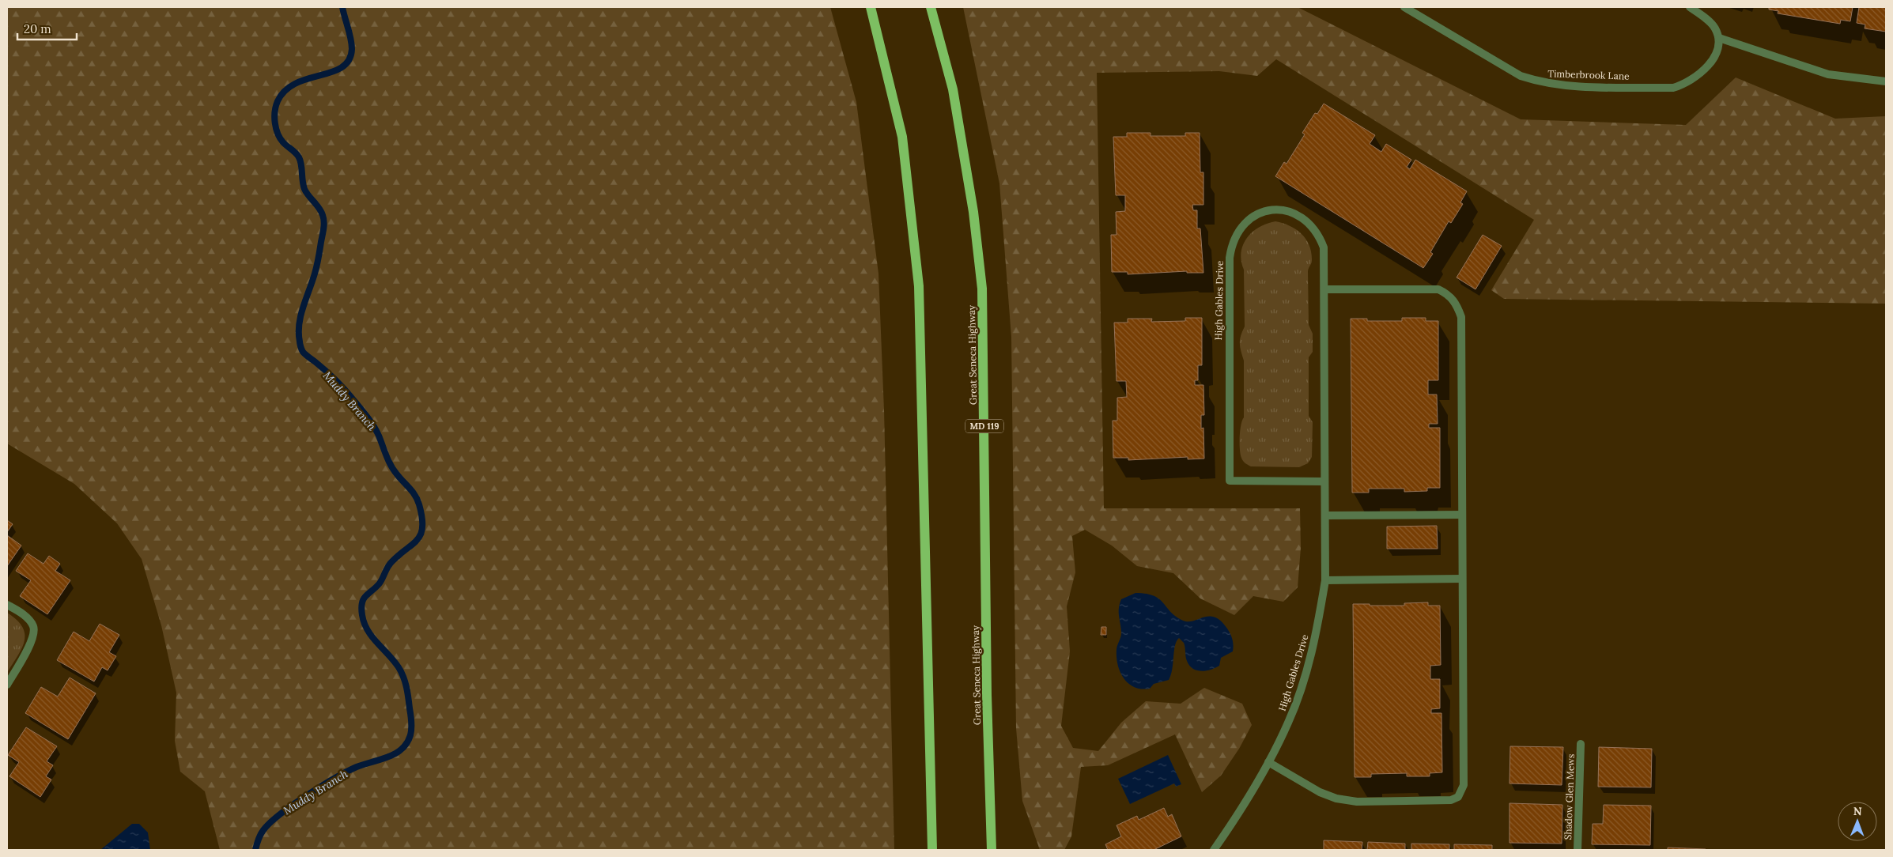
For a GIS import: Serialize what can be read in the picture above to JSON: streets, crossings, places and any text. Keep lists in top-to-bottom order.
{
  "streets": {
    "main road": ["Great Seneca Highway", "MD 119"],
    "street": ["Timberbrook Lane", "High Gables Drive", "Shadow Glen Mews"]
  },
  "water": ["Muddy Branch"],
  "scale_bar": "20 m",
  "north": "top"
}
